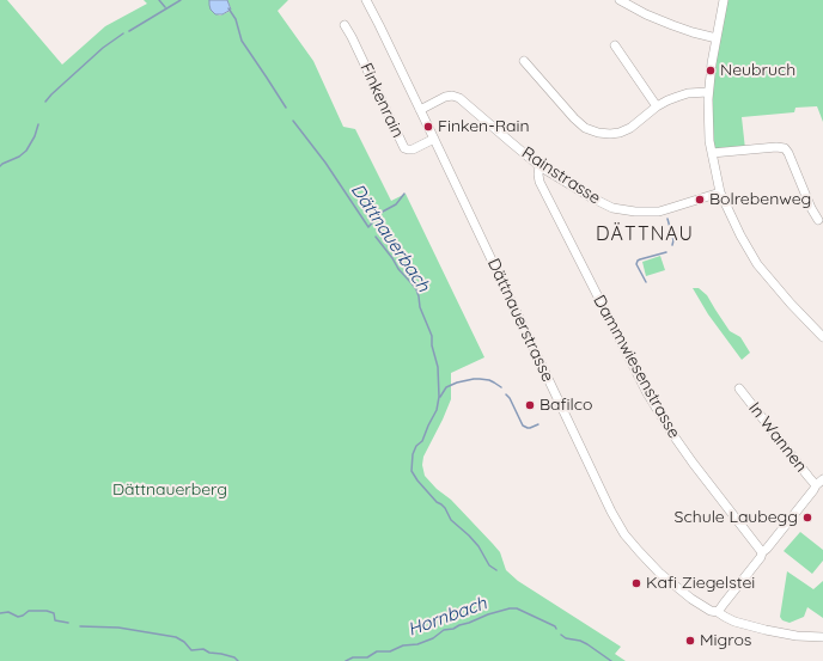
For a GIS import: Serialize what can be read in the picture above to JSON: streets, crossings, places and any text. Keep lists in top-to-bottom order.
{
  "streets": {
    "street": [
      "Finkenrain",
      "Rainstrasse",
      "Dättnauerstrasse",
      "Dammwiesenstrasse",
      "In Wannen"
    ]
  },
  "crossings": [
    ["Finkenrain", "Dättnauerstrasse"],
    ["Rainstrasse", "Dättnauerstrasse"],
    ["Rainstrasse", "Dammwiesenstrasse"]
  ],
  "districts": ["DÄTTNAU"],
  "water": ["Dättnauerbach", "Hornbach"],
  "parks": ["Dättnauerberg"],
  "places": [
    "Neubruch",
    "Finken-Rain",
    "Bolrebenweg",
    "Bafilco",
    "Schule Laubegg",
    "Kafi Ziegelstei",
    "Migros"
  ]
}
